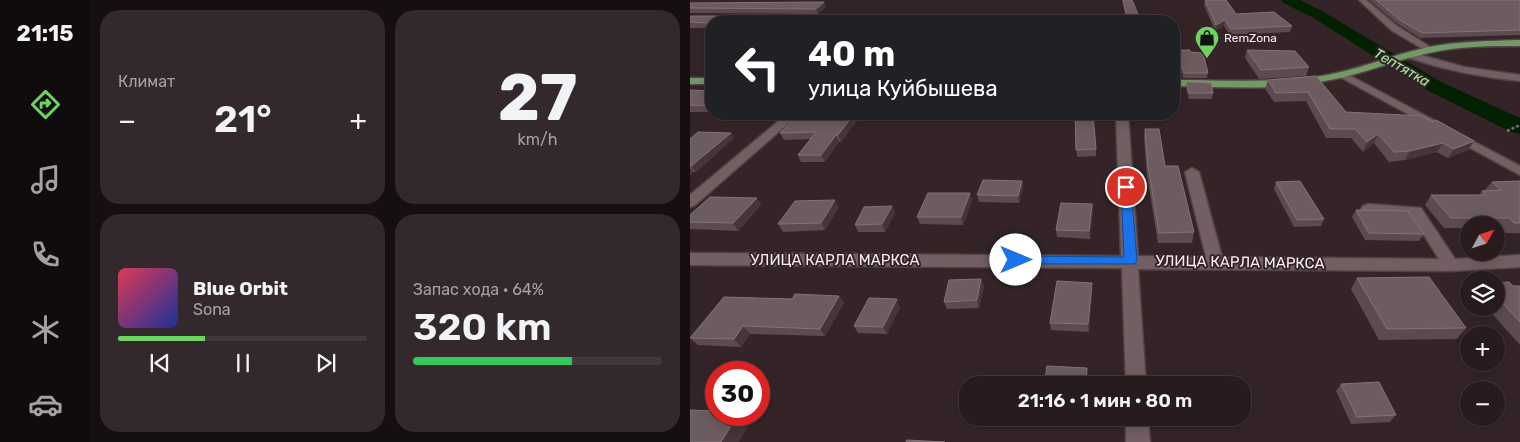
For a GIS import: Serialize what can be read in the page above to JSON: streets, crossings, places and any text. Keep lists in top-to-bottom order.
{
  "streets": {
    "street": ["УЛИЦА КАРЛА МАРКСА"]
  },
  "water": ["Тептятка"],
  "places": {
    "shop": ["RemZona"]
  },
  "north": "top right",
  "page": {
    "tabs": "21:15",
    "tile": [
      "Климат",
      ["27", "km/h"],
      ["Запас хода · 64%", "320 km"]
    ],
    "turn": ["40 m", "улица Куйбышева"],
    "heat": ["−", "21°", "+"],
    "map_buttons": ["+", "−"],
    "song": ["Blue Orbit", "Sona"],
    "limit": "30",
    "trip": "21:16 · 1 мин · 80 m"
  }
}
